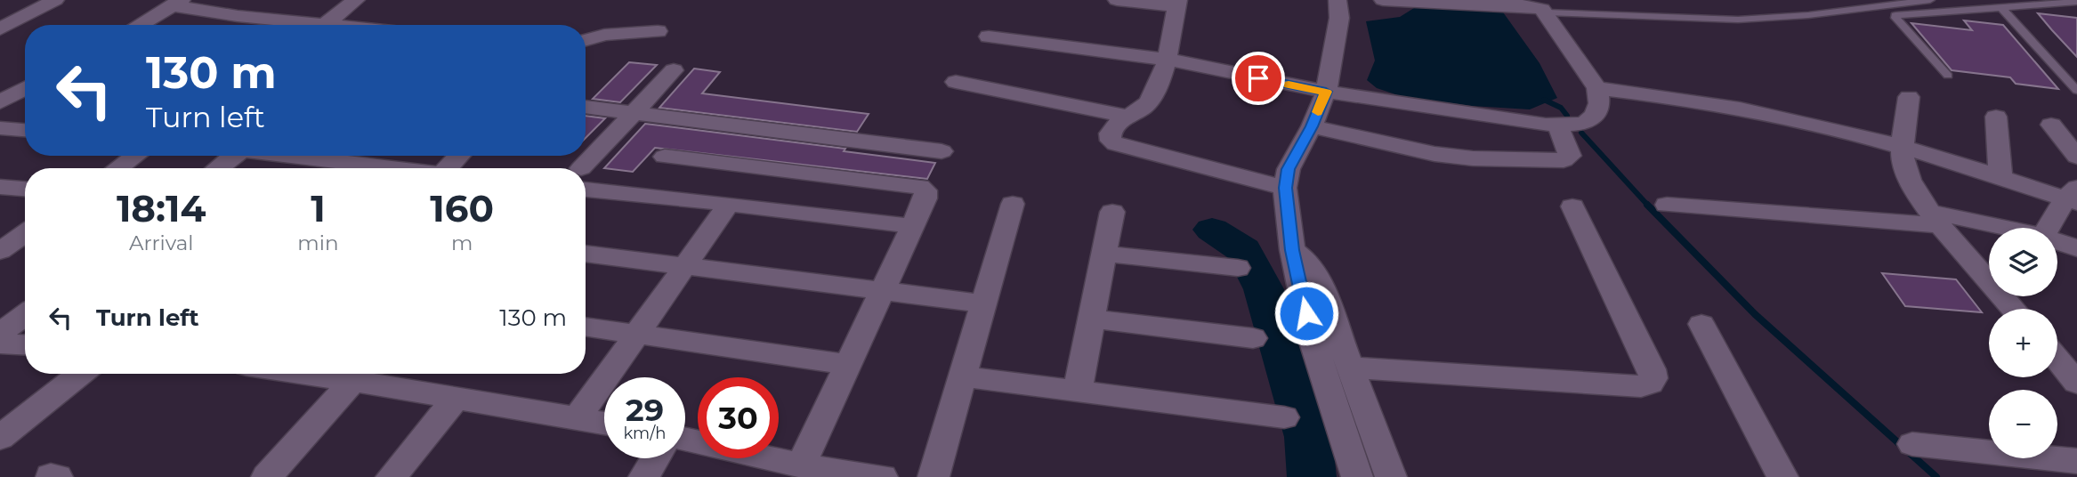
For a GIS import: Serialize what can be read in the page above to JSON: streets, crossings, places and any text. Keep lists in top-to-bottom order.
{
  "page": {
    "turn": ["130 m", "Turn left"],
    "eta": [
      "18:14",
      "Arrival",
      "1",
      "min",
      "160",
      "m"
    ],
    "map_buttons": ["+", "−"],
    "list": [
      {
        "name": "Turn left",
        "value": "130 m"
      }
    ],
    "speed": "29 km/h",
    "limit": "30"
  }
}
